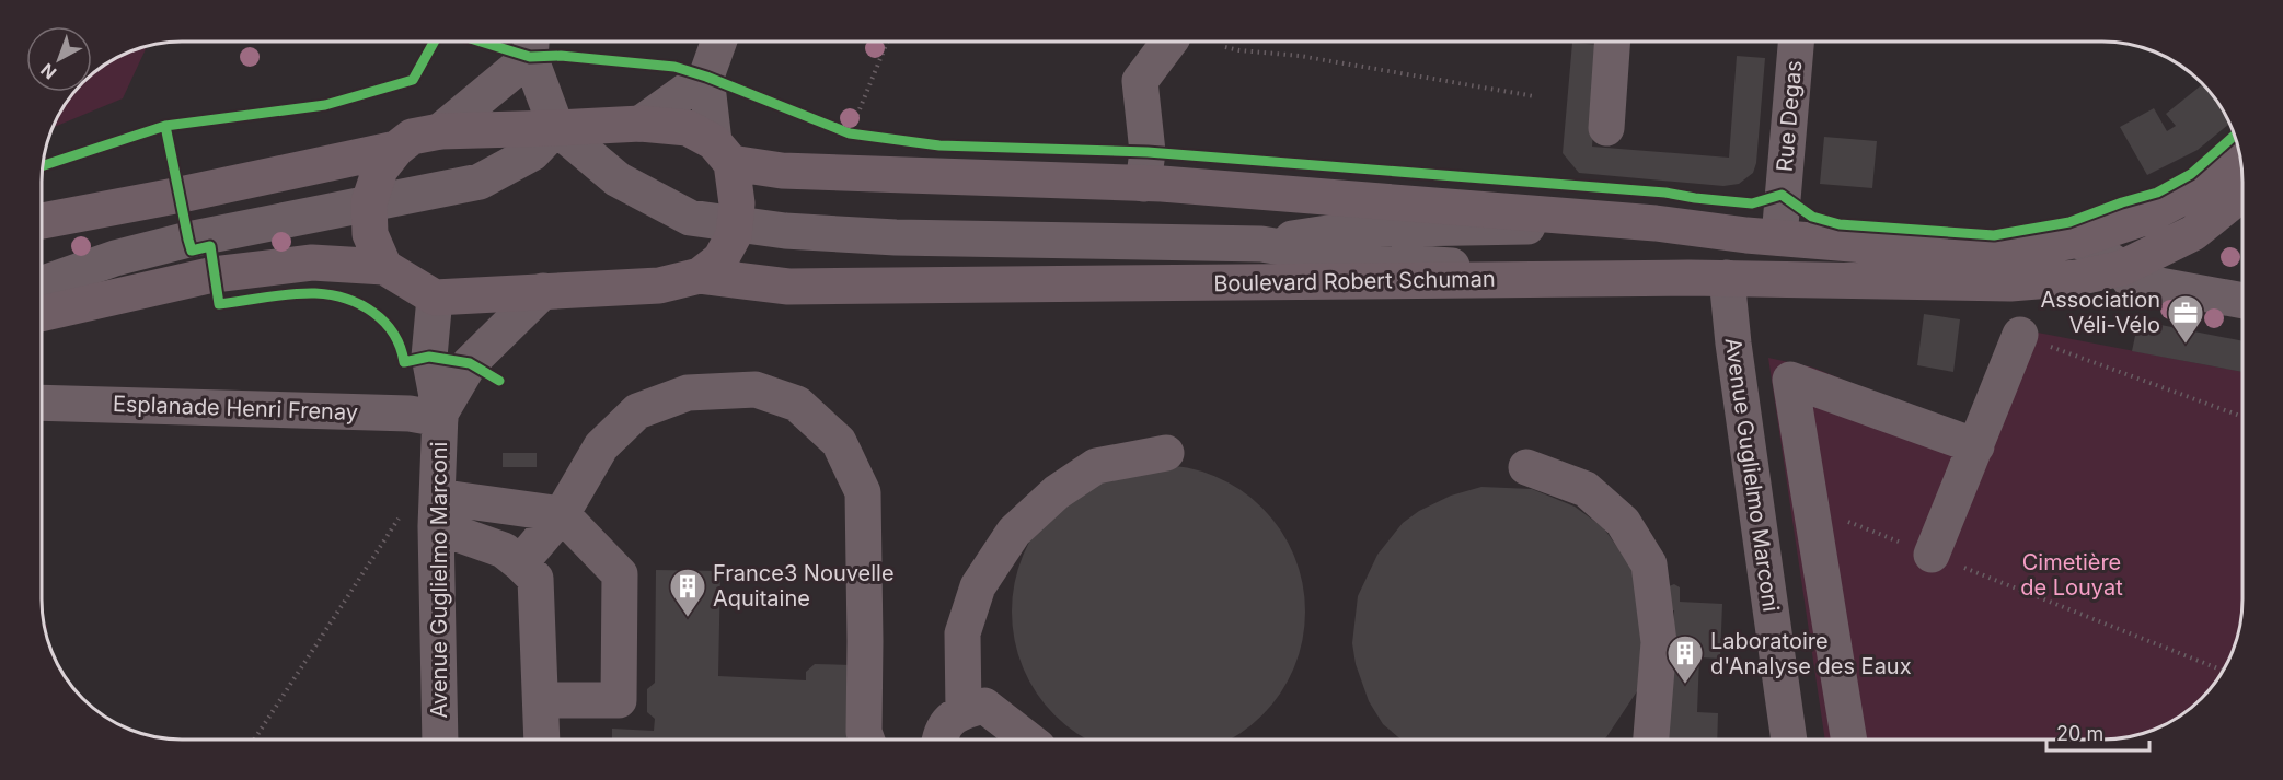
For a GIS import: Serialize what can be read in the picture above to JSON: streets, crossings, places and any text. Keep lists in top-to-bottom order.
{
  "streets": {
    "main road": ["Boulevard Robert Schuman"],
    "street": ["Rue Degas", "Esplanade Henri Frenay", "Avenue Guglielmo Marconi"]
  },
  "crossings": [
    ["Boulevard Robert Schuman", "Avenue Guglielmo Marconi"],
    ["Esplanade Henri Frenay", "Avenue Guglielmo Marconi"]
  ],
  "parks": ["Cimetière de Louyat"],
  "places": {
    "office": ["Association Véli-Vélo"],
    "building": ["France3 Nouvelle Aquitaine", "Laboratoire d'Analyse des Eaux"]
  },
  "scale_bar": "20 m",
  "north": "bottom left"
}
